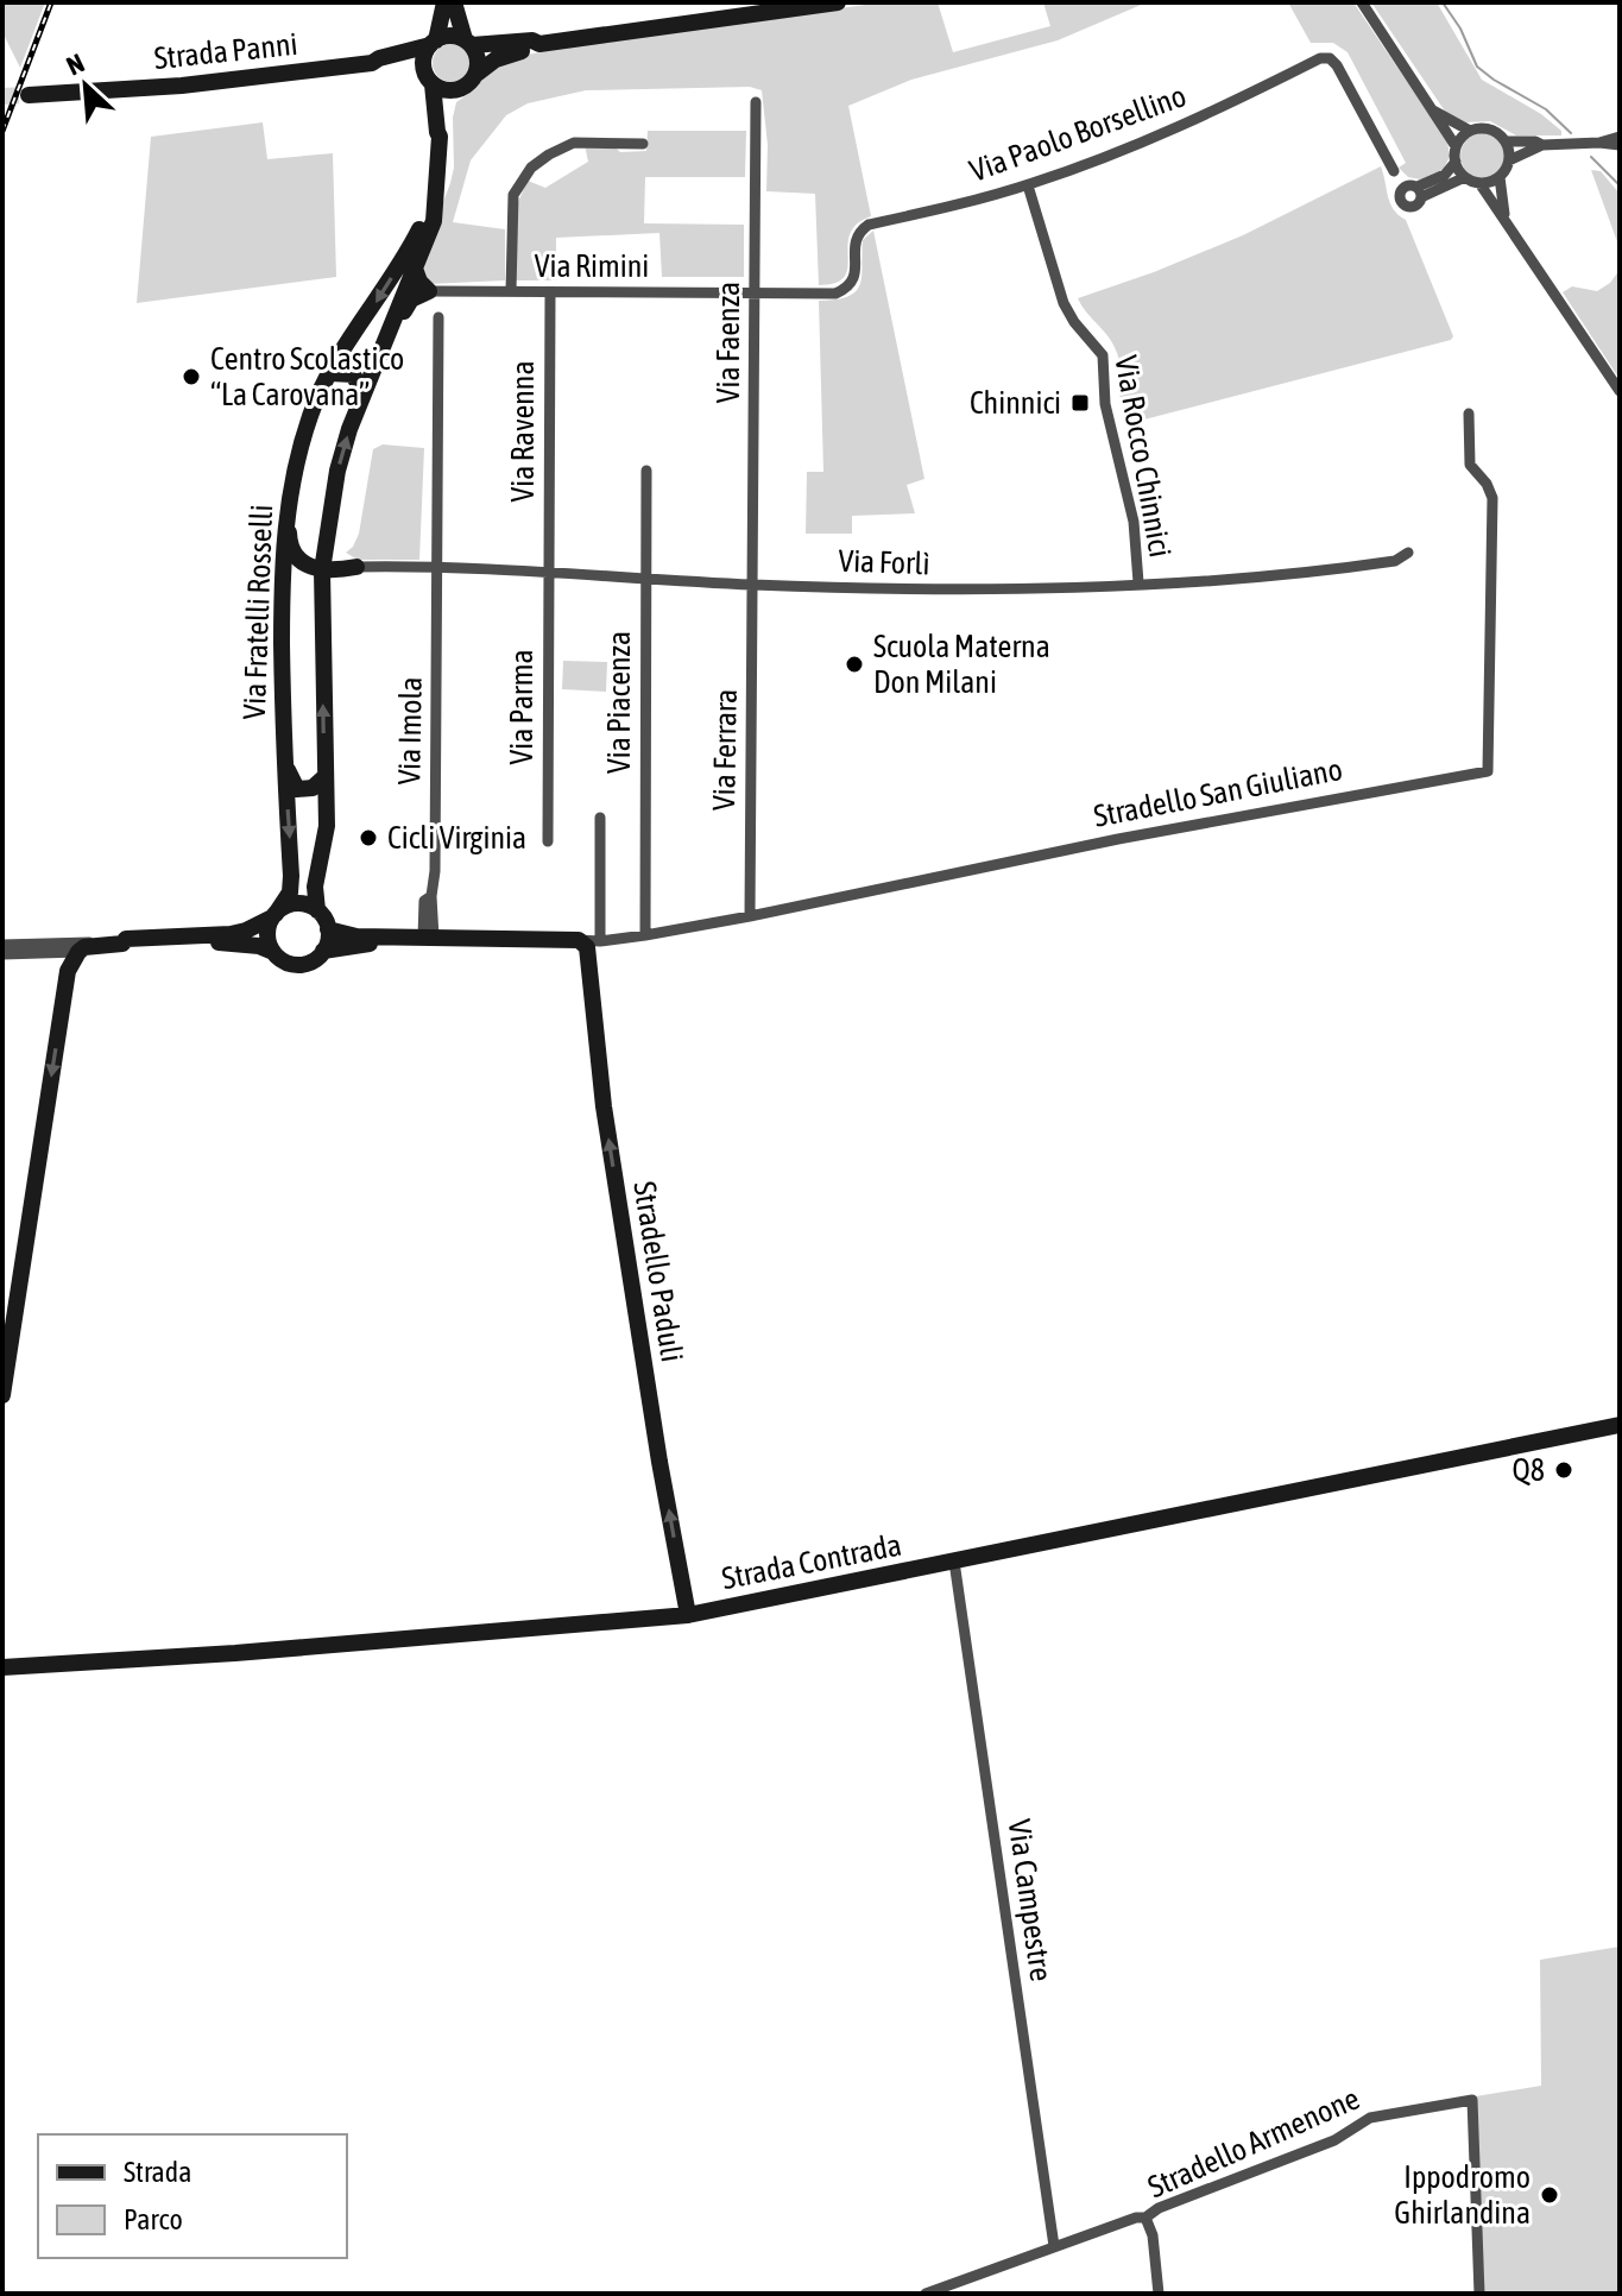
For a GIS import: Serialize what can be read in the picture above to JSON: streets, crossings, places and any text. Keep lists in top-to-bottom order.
{
  "streets": {
    "street": [
      "Strada Panni",
      "Via Paolo Borsellino",
      "Via Rimini",
      "Via Faenza",
      "Via Ravenna",
      "Via Rocco Chinnici",
      "Via Forlì",
      "Via Fratelli Rosselli",
      "Via Piacenza",
      "Via Parma",
      "Via Imola",
      "Via Ferrara",
      "Stradello San Giuliano",
      "Stradello Paduli",
      "Strada Contrada",
      "Via Campestre",
      "Stradello Armenone"
    ]
  },
  "crossings": [
    ["Strada Panni", "Via Fratelli Rosselli"],
    ["Via Paolo Borsellino", "Via Rimini"],
    ["Via Paolo Borsellino", "Via Faenza"],
    ["Via Paolo Borsellino", "Via Rocco Chinnici"],
    ["Via Rimini", "Via Faenza"],
    ["Via Rimini", "Via Ravenna"],
    ["Via Faenza", "Via Forlì"],
    ["Via Faenza", "Via Ferrara"],
    ["Via Ravenna", "Via Forlì"],
    ["Via Ravenna", "Via Parma"],
    ["Via Rocco Chinnici", "Via Forlì"],
    ["Via Forlì", "Via Piacenza"],
    ["Via Forlì", "Via Parma"],
    ["Via Forlì", "Via Imola"],
    ["Via Forlì", "Via Ferrara"],
    ["Via Fratelli Rosselli", "Stradello San Giuliano"],
    ["Via Piacenza", "Stradello San Giuliano"],
    ["Via Imola", "Stradello San Giuliano"],
    ["Via Ferrara", "Stradello San Giuliano"],
    ["Stradello San Giuliano", "Stradello Paduli"],
    ["Stradello Paduli", "Strada Contrada"],
    ["Strada Contrada", "Via Campestre"],
    ["Via Campestre", "Stradello Armenone"]
  ],
  "one_way": ["Stradello Paduli"],
  "places": {
    "other": [
      "Centro Scolastico “La Carovana”",
      "Scuola Materna Don Milani",
      "Cicli Virginia",
      "Q8",
      "Ippodromo Ghirlandina"
    ],
    "transit": ["Chinnici"]
  },
  "legend": ["Strada", "Parco"],
  "north": "top left"
}
